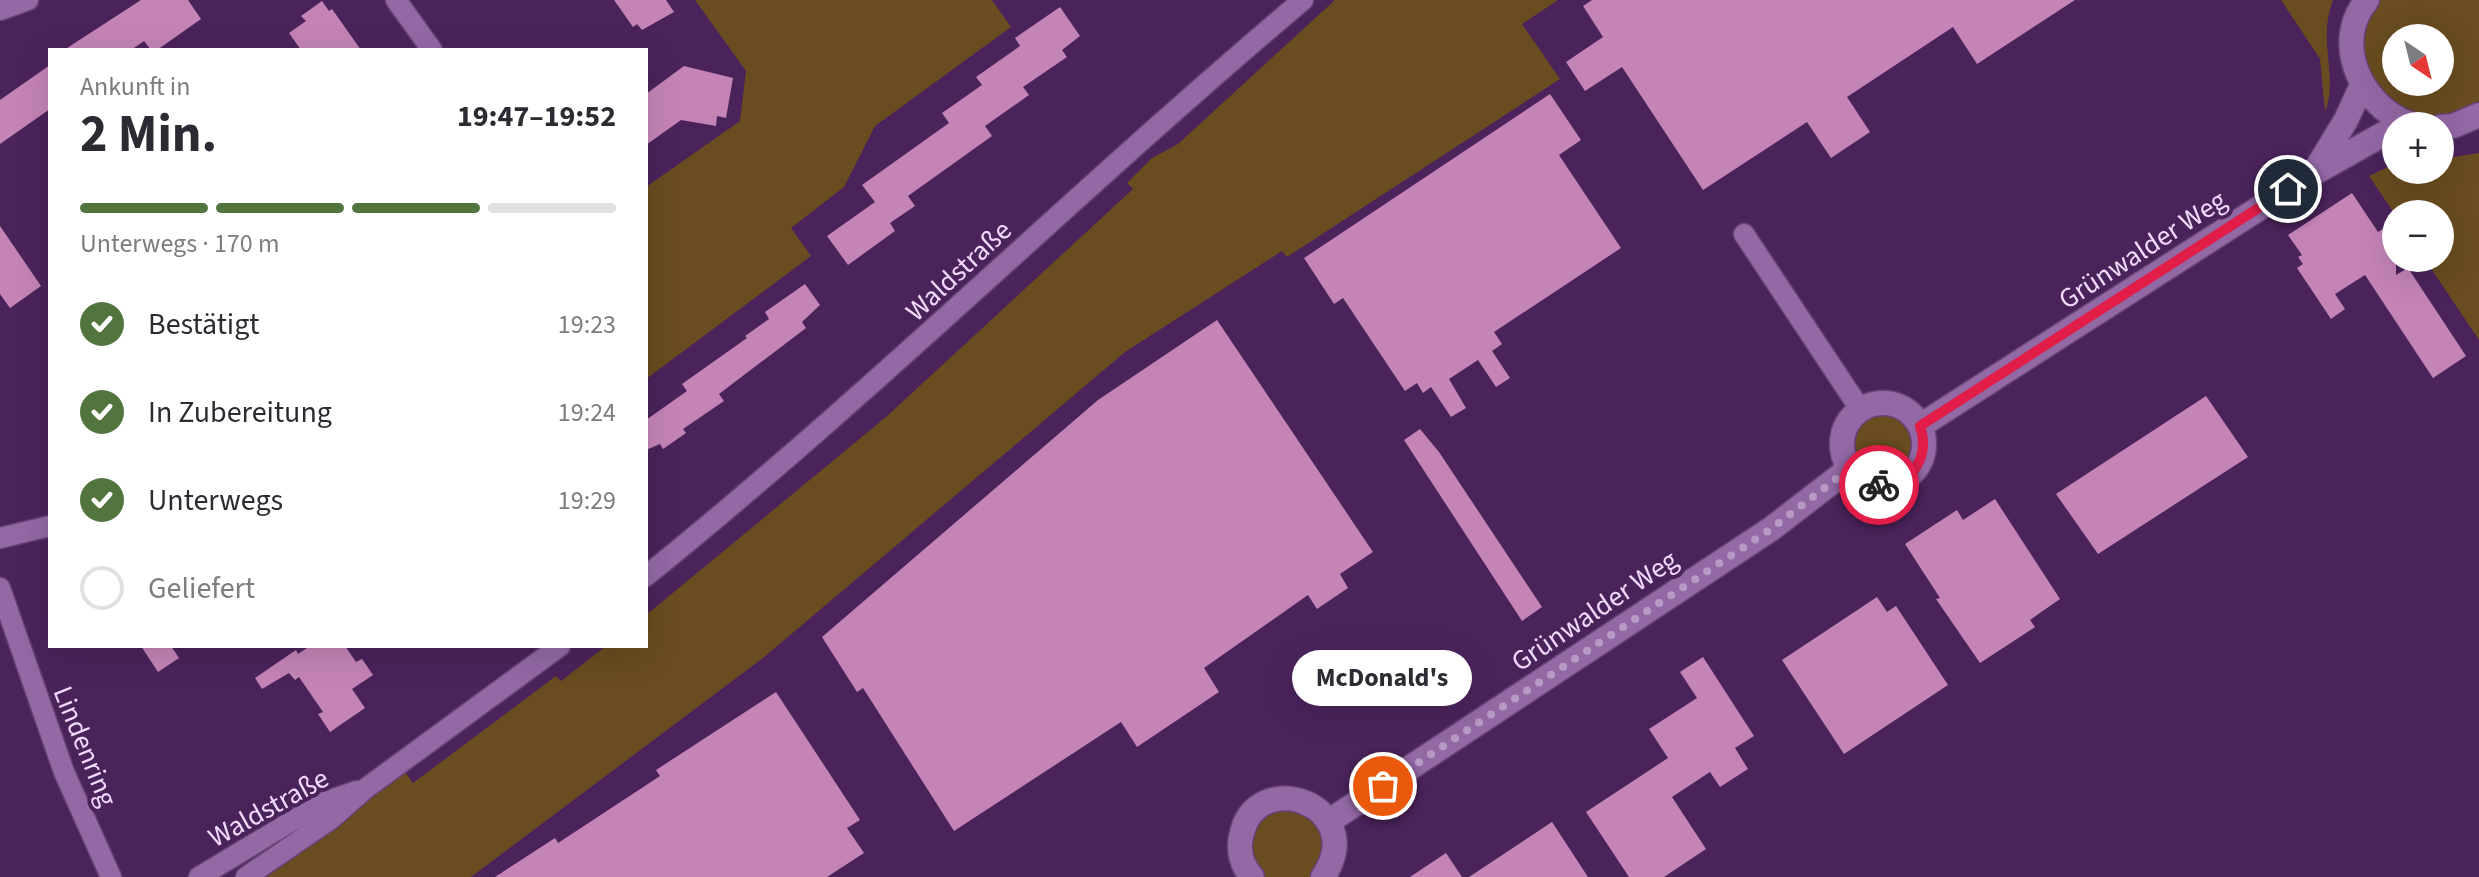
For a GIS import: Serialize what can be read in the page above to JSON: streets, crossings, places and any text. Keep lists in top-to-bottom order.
{
  "streets": {
    "main road": ["Grünwalder Weg"],
    "street": ["Waldstraße", "Lindenring"]
  },
  "places": ["McDonald's"],
  "north": "bottom right",
  "page": {
    "map_buttons": ["+", "−"],
    "heading": ["2 Min.", "Ankunft in", "19:47–19:52"],
    "bar": "Unterwegs · 170 m",
    "list": [
      ["Bestätigt", "19:23"],
      ["In Zubereitung", "19:24"],
      ["Unterwegs", "19:29"],
      "Geliefert"
    ],
    "bubble": "McDonald's"
  }
}
